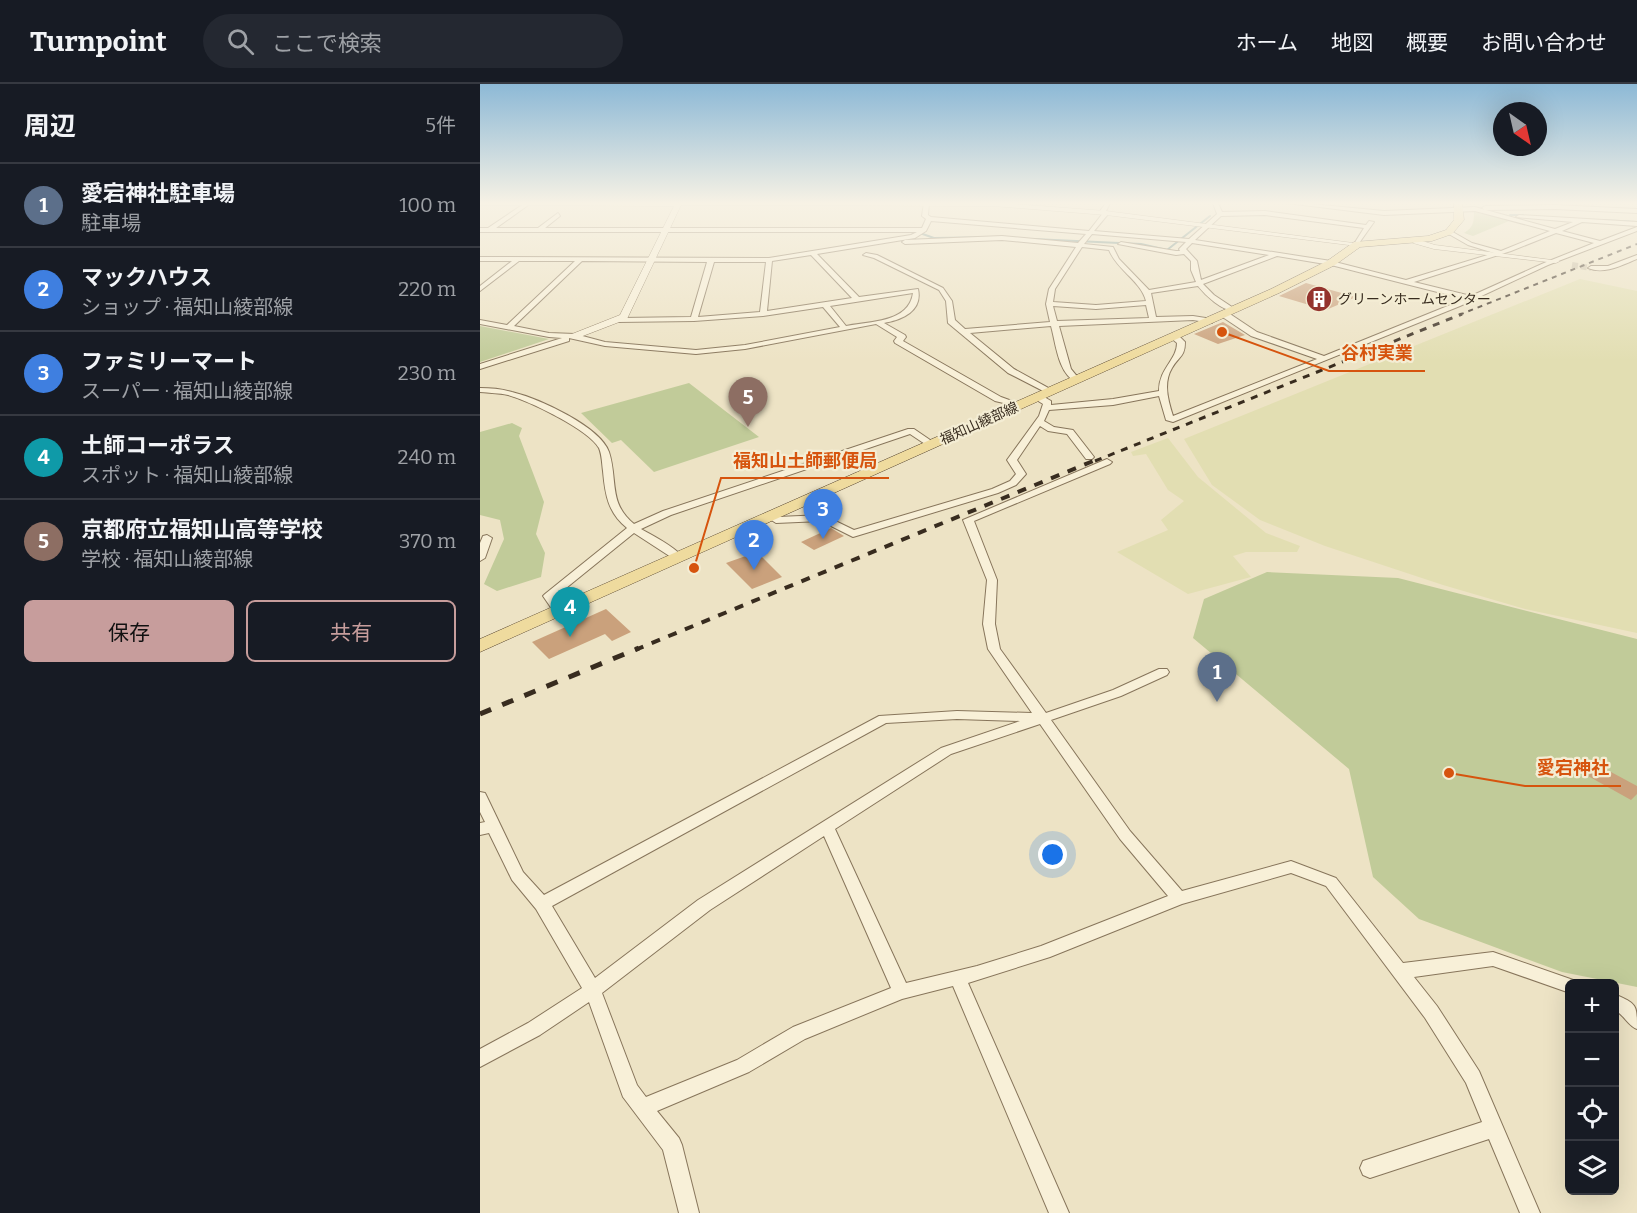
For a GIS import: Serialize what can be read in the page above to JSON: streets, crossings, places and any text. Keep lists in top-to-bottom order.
{
  "streets": {
    "main road": ["福知山綾部線"]
  },
  "places": {
    "building": ["グリーンホームセンター"],
    "other": ["谷村実業", "福知山土師郵便局", "愛宕神社"]
  },
  "north": "bottom right",
  "page": {
    "header": "Turnpoint",
    "search": "ここで検索",
    "nav": [
      "ホーム",
      "地図",
      "概要",
      "お問い合わせ"
    ],
    "heading": ["周辺", "5件"],
    "list": [
      {
        "mark": "1",
        "name": "愛宕神社駐車場",
        "note": "駐車場",
        "value": "100 m"
      },
      {
        "mark": "2",
        "name": "マックハウス",
        "note": "ショップ · 福知山綾部線",
        "value": "220 m"
      },
      {
        "mark": "3",
        "name": "ファミリーマート",
        "note": "スーパー · 福知山綾部線",
        "value": "230 m"
      },
      {
        "mark": "4",
        "name": "土師コーポラス",
        "note": "スポット · 福知山綾部線",
        "value": "240 m"
      },
      {
        "mark": "5",
        "name": "京都府立福知山高等学校",
        "note": "学校 · 福知山綾部線",
        "value": "370 m"
      }
    ],
    "pins": [
      "5",
      "3",
      "2",
      "4",
      "1"
    ],
    "buttons": ["保存", "共有"],
    "map_buttons": ["+", "−"]
  }
}
